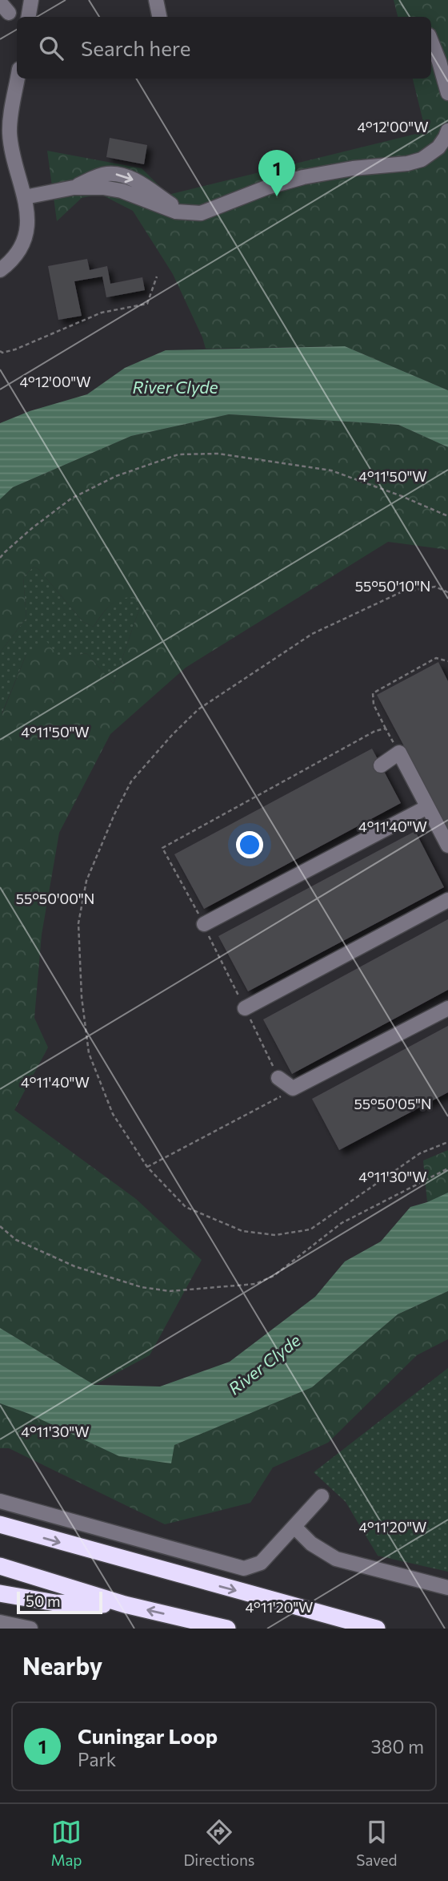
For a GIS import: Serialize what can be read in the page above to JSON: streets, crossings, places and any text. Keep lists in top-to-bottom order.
{
  "water": ["River Clyde"],
  "scale_bar": "50 m",
  "page": {
    "search": "Search here",
    "pins": "1",
    "scale": "50 m",
    "heading": "Nearby",
    "list": [
      {
        "mark": "1",
        "name": "Cuningar Loop",
        "note": "Park",
        "value": "380 m"
      }
    ],
    "nav": ["Map", "Directions", "Saved"]
  },
  "coordinates": [
    "4°12'00\"W",
    "4°11'50\"W",
    "55°50'10\"N",
    "4°11'40\"W",
    "55°50'00\"N",
    "55°50'05\"N",
    "4°11'30\"W",
    "4°11'20\"W"
  ]
}
